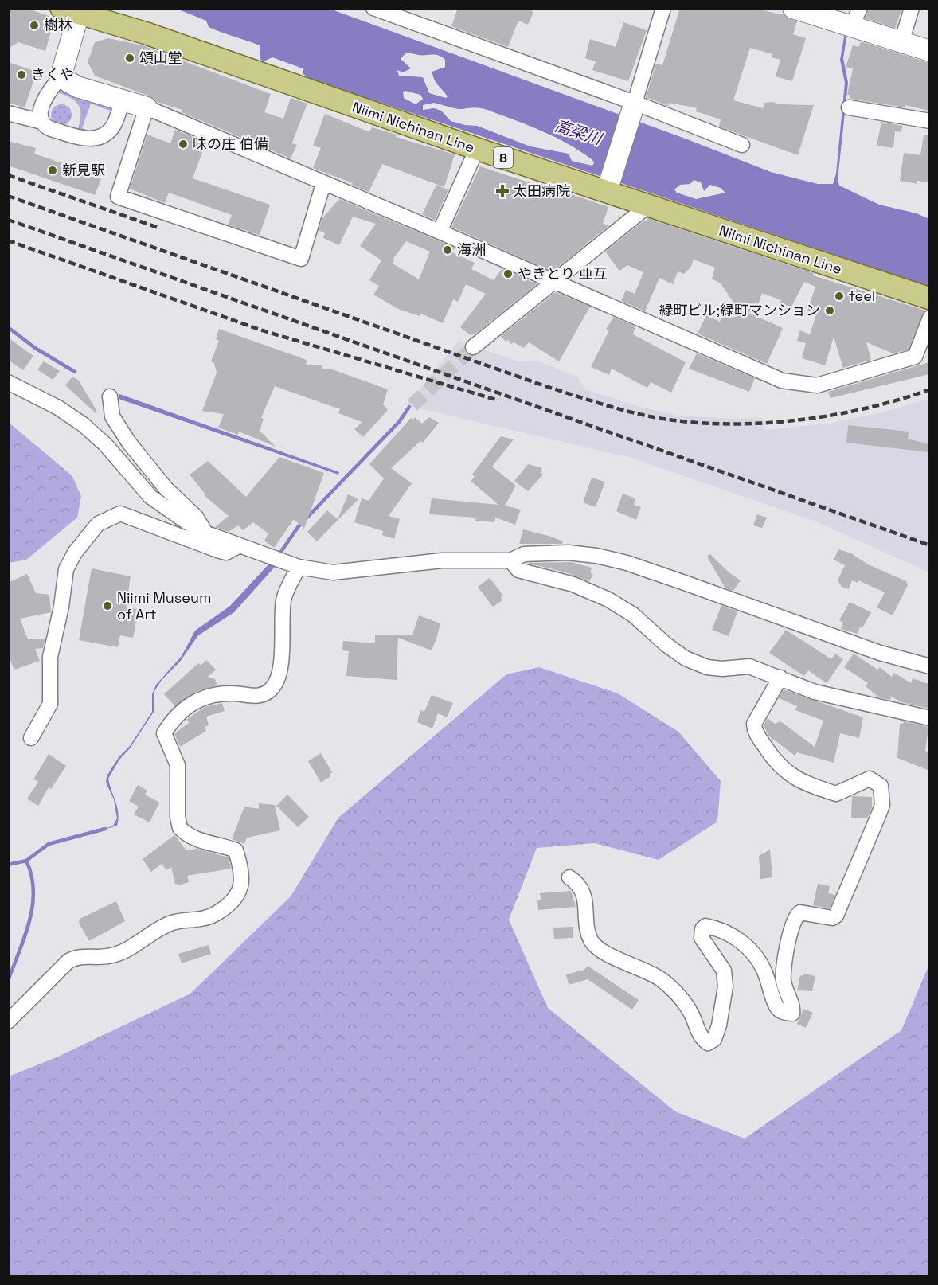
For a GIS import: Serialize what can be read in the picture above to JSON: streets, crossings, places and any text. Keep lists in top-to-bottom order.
{
  "streets": {
    "main road": ["Niimi Nichinan Line", "8"]
  },
  "water": ["高梁川"],
  "places": {
    "other": [
      "樹林",
      "頌山堂",
      "きくや",
      "味の庄 伯備",
      "新見駅",
      "海洲",
      "やきとり 亜互",
      "feel",
      "緑町ビル;緑町マンション",
      "Niimi Museum of Art"
    ],
    "health": ["太田病院"]
  }
}
